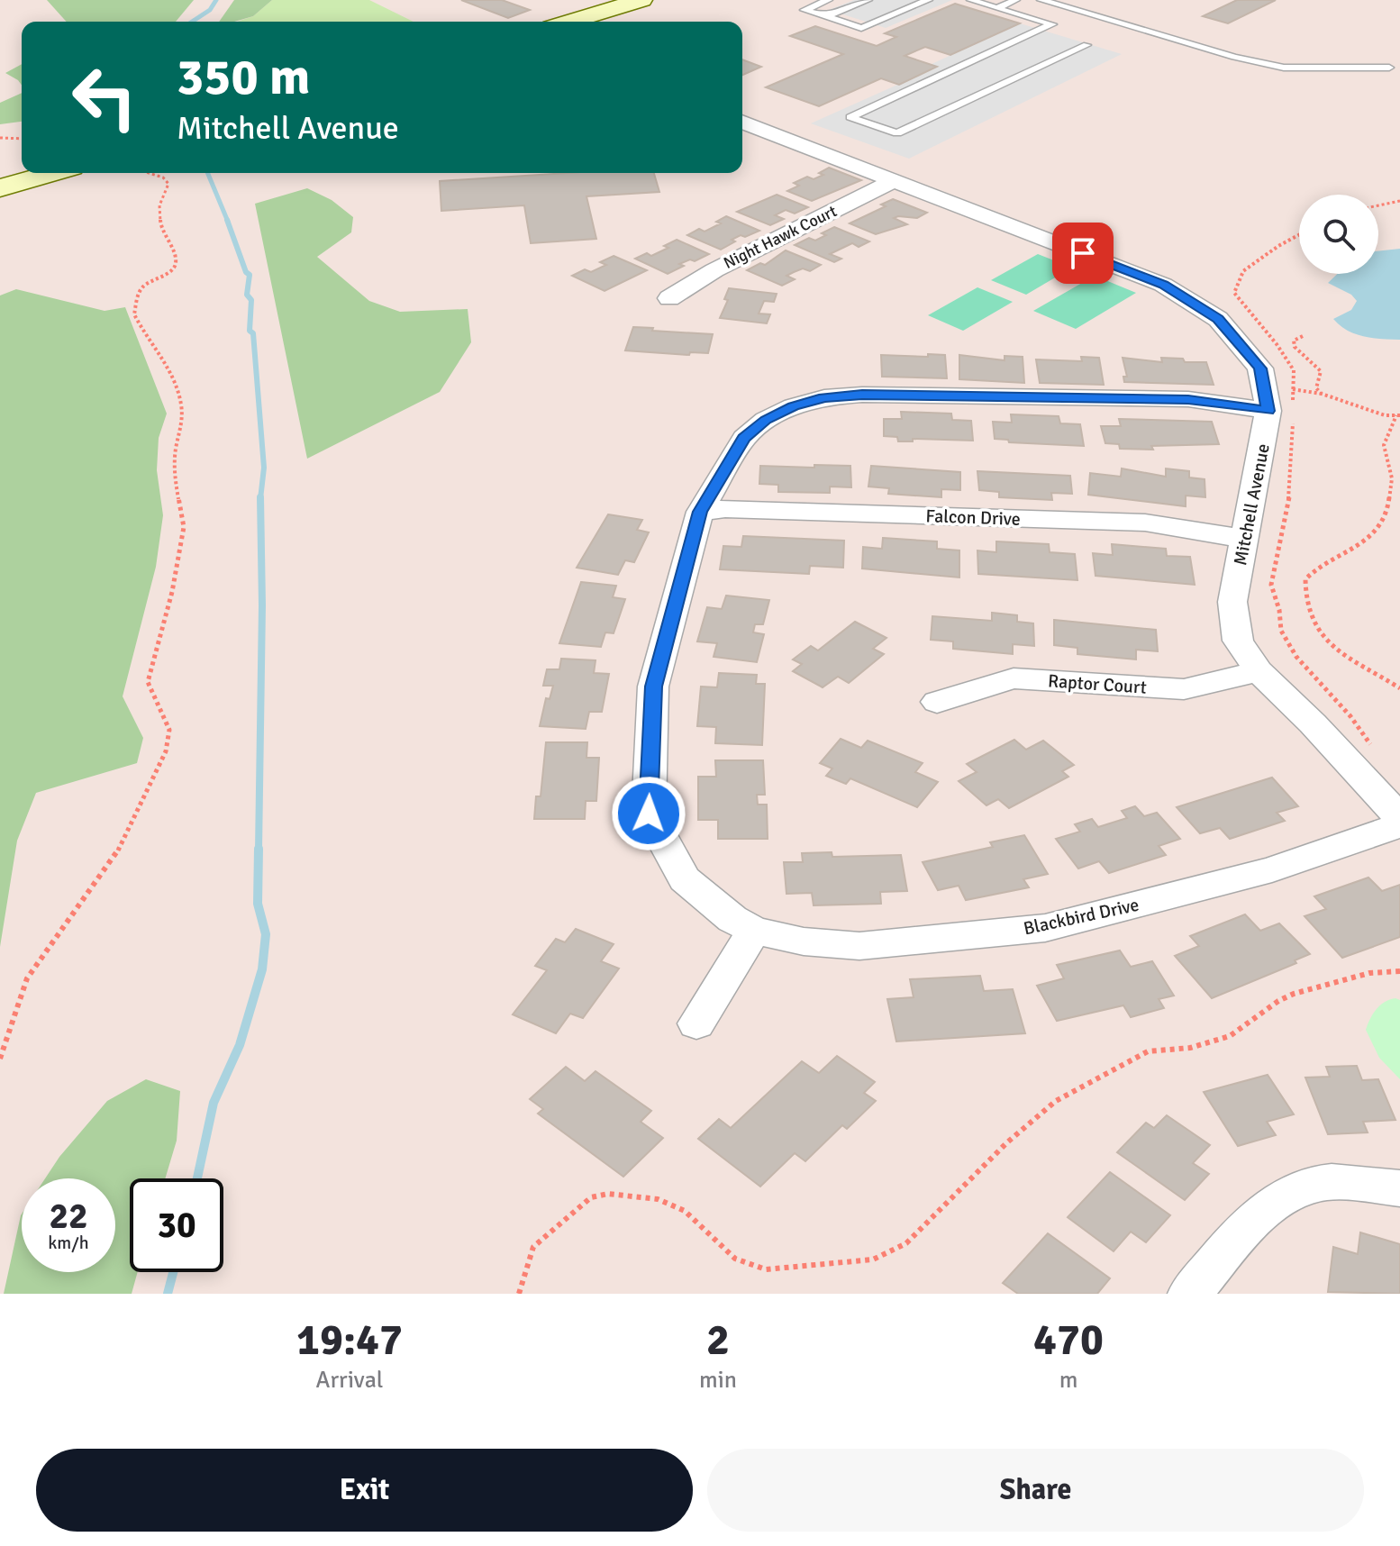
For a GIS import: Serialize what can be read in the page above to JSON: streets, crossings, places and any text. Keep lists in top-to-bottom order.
{
  "streets": {
    "street": [
      "Night Hawk Court",
      "Mitchell Avenue",
      "Falcon Drive",
      "Raptor Court",
      "Blackbird Drive"
    ]
  },
  "crossings": [
    ["Night Hawk Court", "Mitchell Avenue"],
    ["Mitchell Avenue", "Falcon Drive"],
    ["Mitchell Avenue", "Raptor Court"],
    ["Mitchell Avenue", "Blackbird Drive"],
    ["Falcon Drive", "Blackbird Drive"]
  ],
  "page": {
    "turn": ["350 m", "Mitchell Avenue"],
    "speed": "22 km/h",
    "limit": "30",
    "eta": [
      "19:47",
      "Arrival",
      "2",
      "min",
      "470",
      "m"
    ],
    "buttons": ["Exit", "Share"]
  }
}
